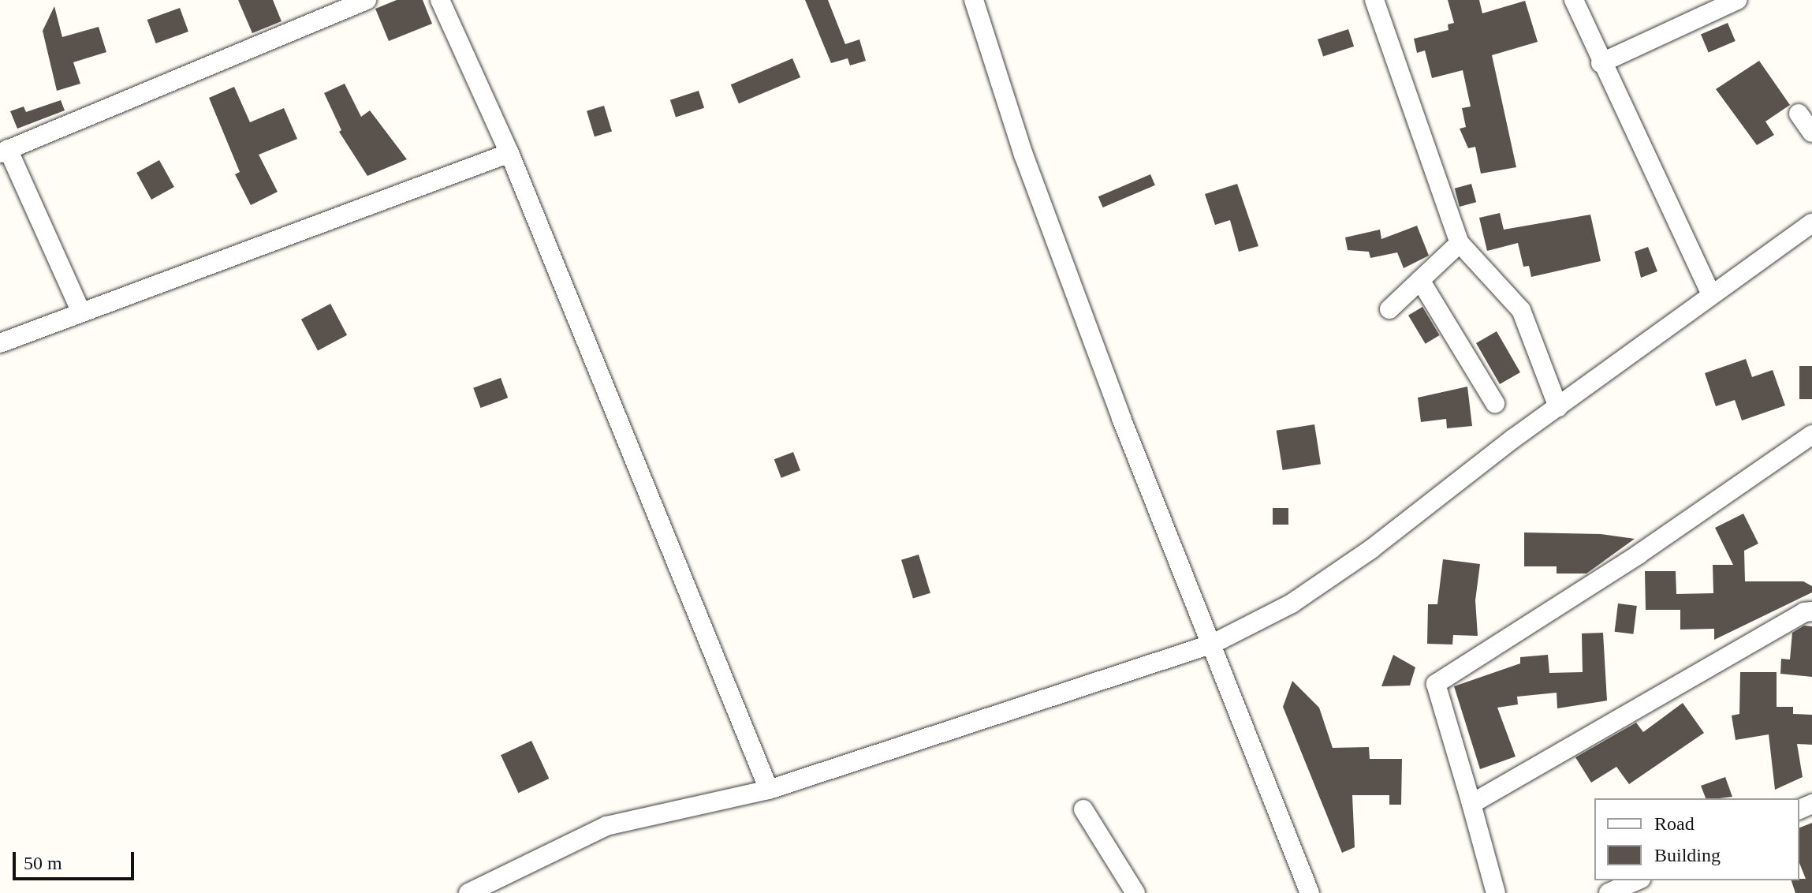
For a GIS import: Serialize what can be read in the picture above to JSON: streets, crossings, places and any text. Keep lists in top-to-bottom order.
{
  "legend": ["Road", "Building"],
  "scale_bar": "50 m"
}
